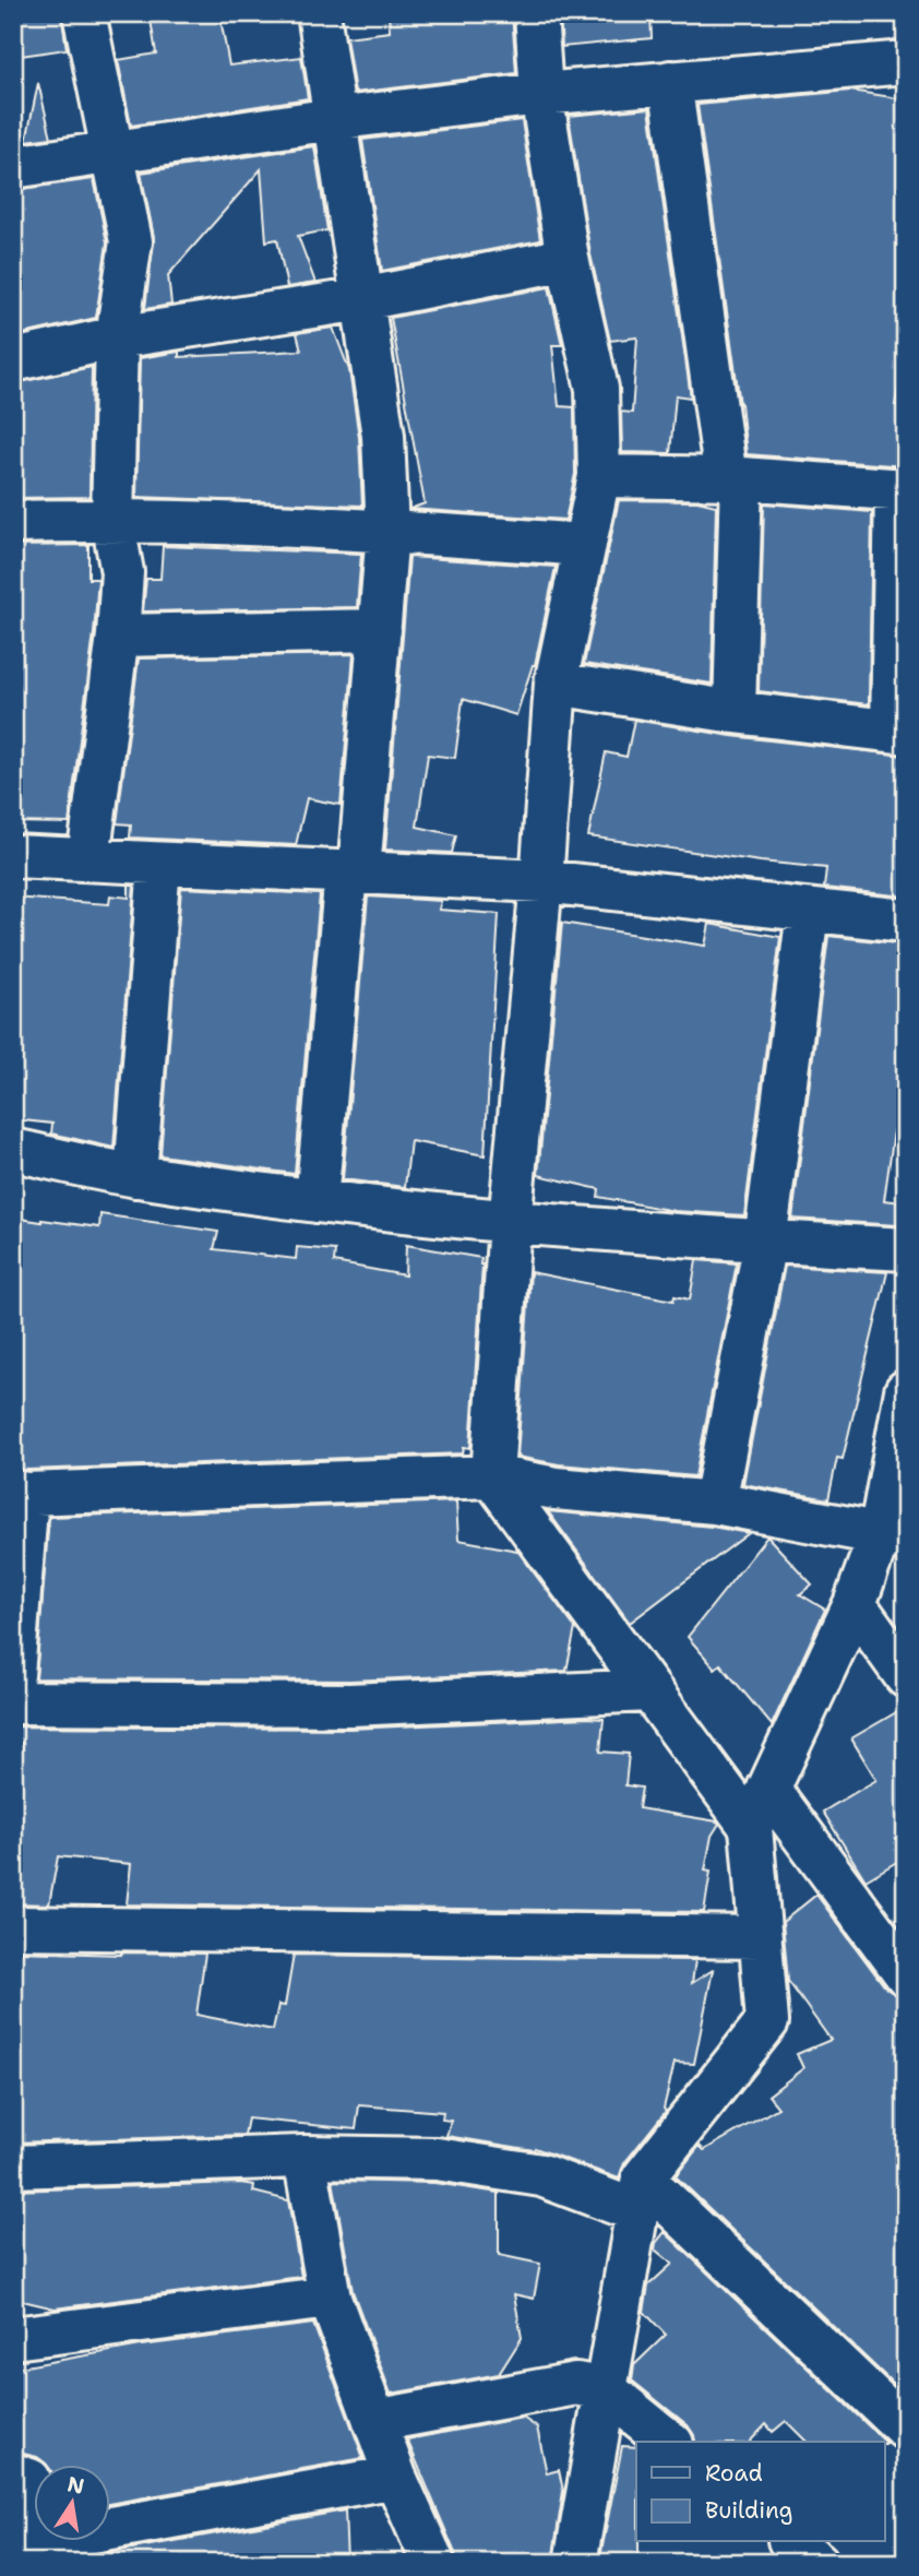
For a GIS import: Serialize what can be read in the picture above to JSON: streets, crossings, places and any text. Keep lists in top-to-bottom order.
{
  "legend": ["Road", "Building"],
  "north": "top"
}
